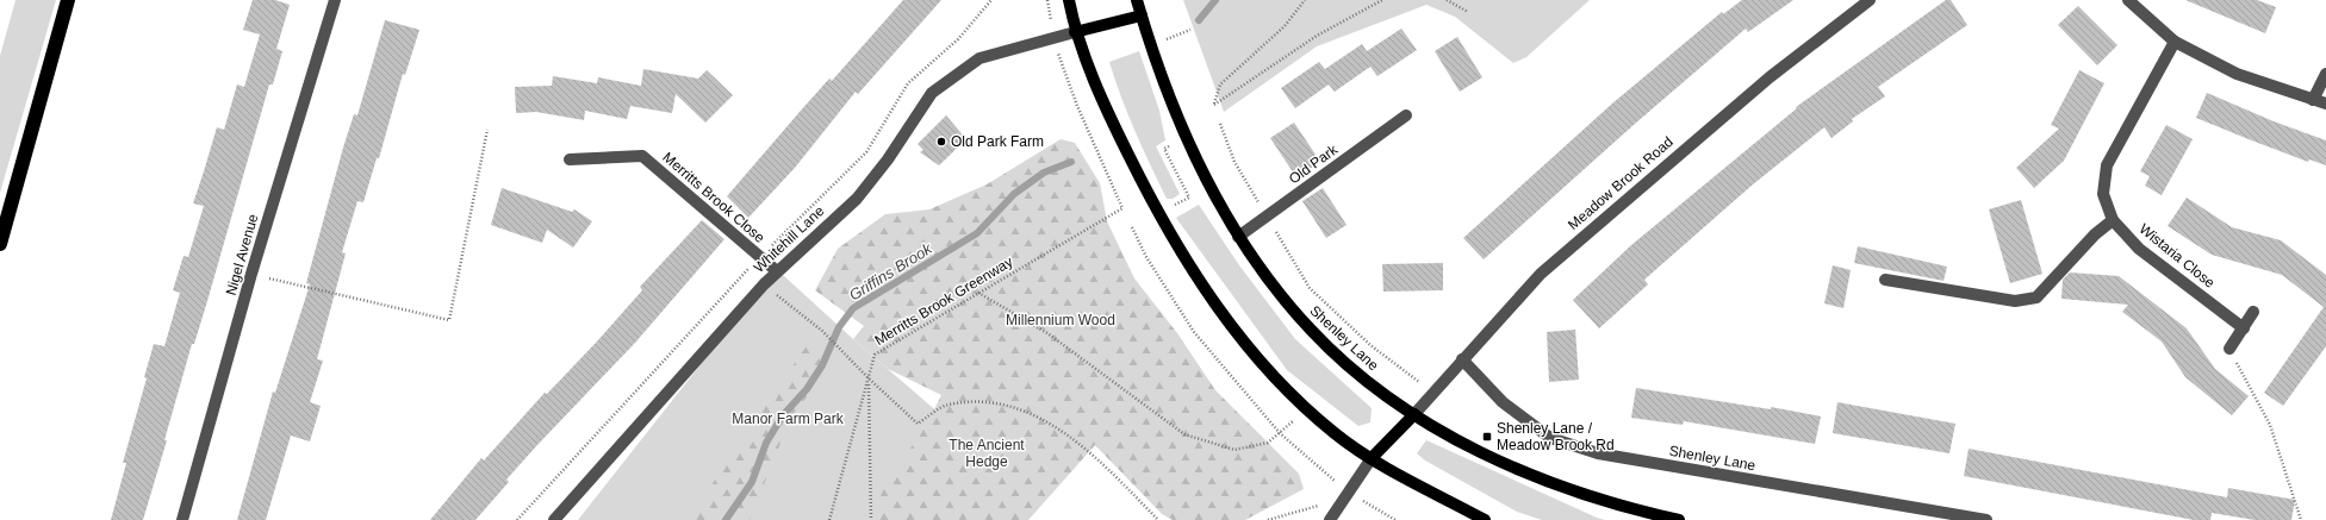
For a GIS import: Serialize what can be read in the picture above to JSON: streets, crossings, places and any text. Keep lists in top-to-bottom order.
{
  "streets": {
    "main road": ["Shenley Lane"],
    "street": [
      "Old Park",
      "Meadow Brook Road",
      "Merritts Brook Close",
      "Whitehill Lane",
      "Nigel Avenue",
      "Wistaria Close"
    ],
    "path": ["Merritts Brook Greenway"]
  },
  "crossings": [
    ["Old Park", "Shenley Lane"],
    ["Meadow Brook Road", "Shenley Lane"],
    ["Merritts Brook Close", "Whitehill Lane"],
    ["Whitehill Lane", "Merritts Brook Greenway"]
  ],
  "water": ["Griffins Brook"],
  "parks": ["Millennium Wood", "Manor Farm Park", "The Ancient Hedge"],
  "places": {
    "other": ["Old Park Farm"],
    "transit": ["Shenley Lane / Meadow Brook Rd"]
  }
}
